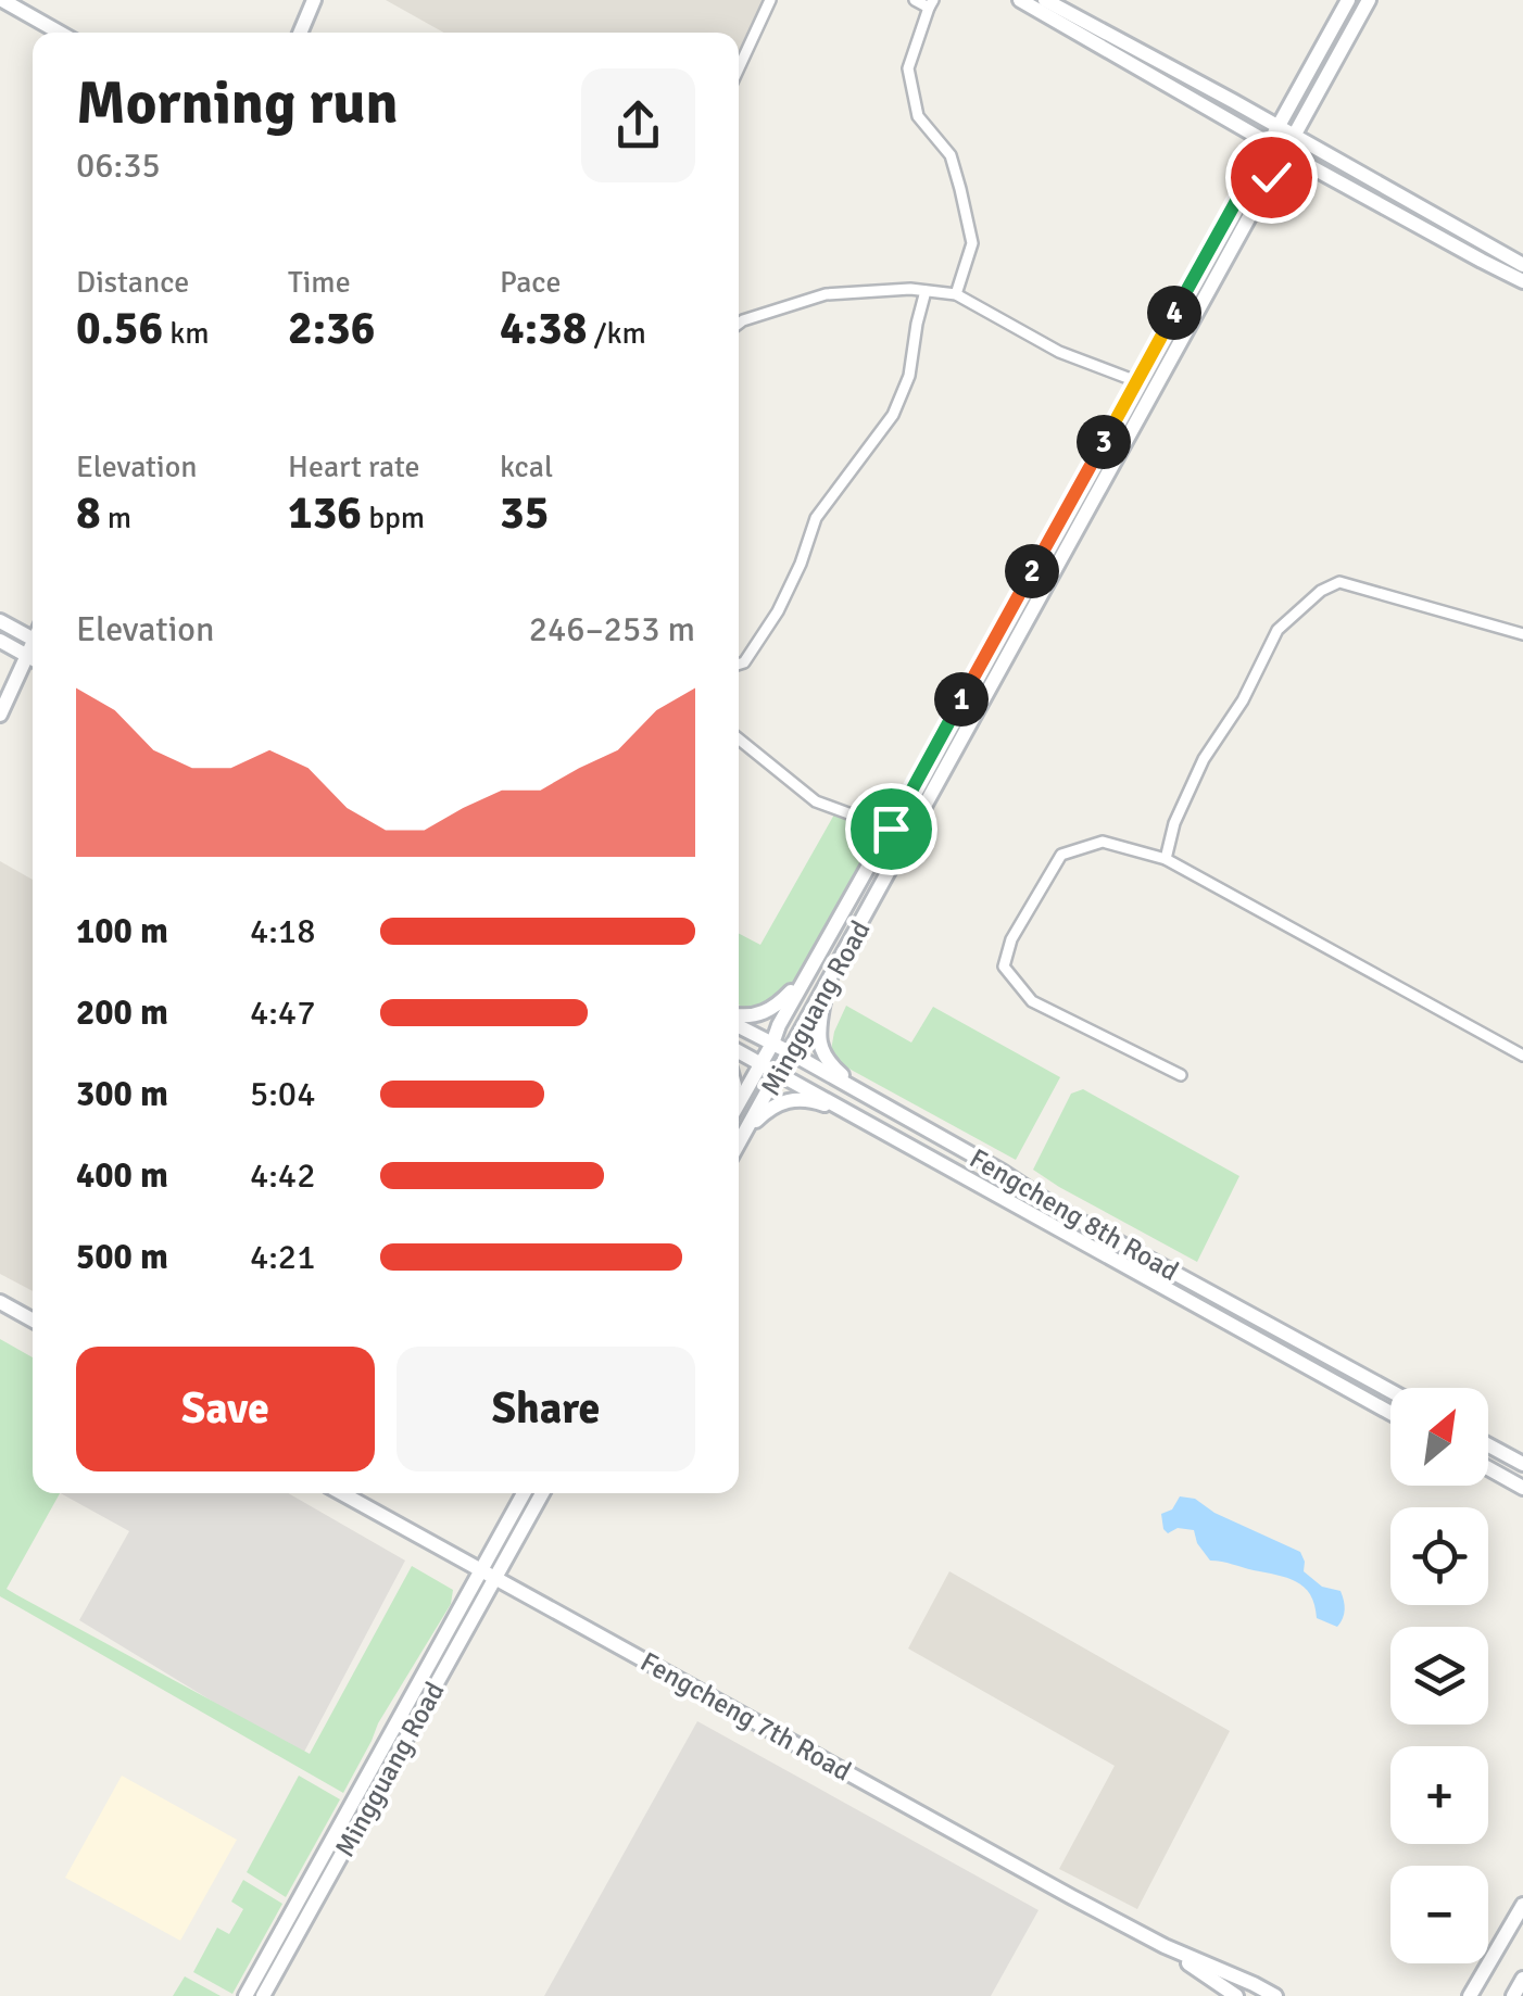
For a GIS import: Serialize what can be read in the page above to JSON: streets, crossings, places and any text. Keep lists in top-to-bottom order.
{
  "streets": {
    "main road": ["Mingguang Road", "Fengcheng 8th Road", "Fengcheng 7th Road"]
  },
  "crossings": [
    ["Mingguang Road", "Fengcheng 8th Road"],
    ["Mingguang Road", "Fengcheng 7th Road"]
  ],
  "north": "top right",
  "page": {
    "heading": ["Morning run", "06:35"],
    "stats": [
      ["Distance", "0.56 km"],
      ["Time", "2:36"],
      ["Pace", "4:38 /km"],
      ["Elevation", "8 m"],
      ["Heart rate", "136 bpm"],
      ["kcal", "35"]
    ],
    "pins": [
      "4",
      "3",
      "2",
      "1"
    ],
    "chart": ["Elevation", "246–253 m"],
    "list": [
      {
        "name": "100 m",
        "note": "4:18"
      },
      {
        "name": "200 m",
        "note": "4:47"
      },
      {
        "name": "300 m",
        "note": "5:04"
      },
      {
        "name": "400 m",
        "note": "4:42"
      },
      {
        "name": "500 m",
        "note": "4:21"
      }
    ],
    "buttons": ["Save", "Share"],
    "map_buttons": ["+", "−"]
  }
}
